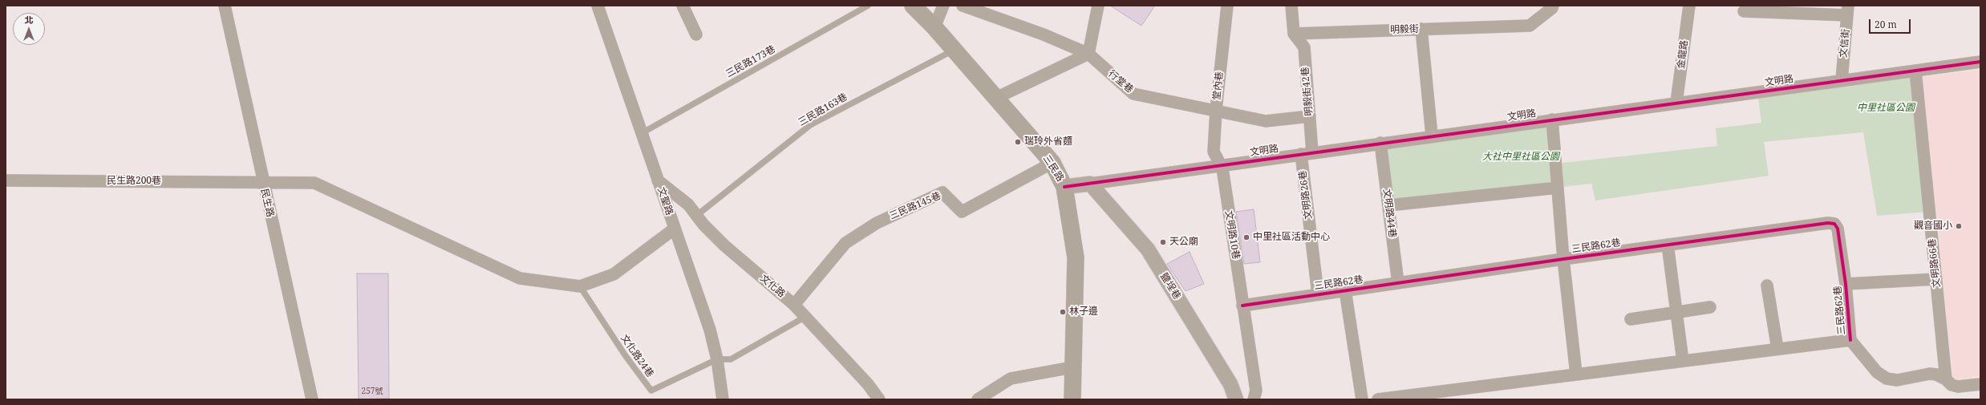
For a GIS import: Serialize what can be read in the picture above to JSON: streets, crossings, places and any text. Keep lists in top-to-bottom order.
{
  "streets": {
    "main road": ["三民路"],
    "street": [
      "明毅街",
      "文信街",
      "金龍路",
      "文明路",
      "行堂巷",
      "堂內巷",
      "明毅街42巷",
      "民生路200巷",
      "文明路26巷",
      "文聖路",
      "民生路",
      "三民路145巷",
      "文明路44巷",
      "文明路10巷",
      "三民路62巷",
      "文明路66巷",
      "文化路",
      "鹽埕巷"
    ],
    "lane": ["三民路173巷", "三民路163巷", "文化路24巷"]
  },
  "crossings": [
    ["明毅街", "明毅街42巷"],
    ["文信街", "文明路"],
    ["金龍路", "文明路"],
    ["三民路173巷", "文聖路"],
    ["文明路", "堂內巷"],
    ["文明路", "明毅街42巷"],
    ["文明路", "三民路"],
    ["文明路", "文明路26巷"],
    ["文明路", "文明路44巷"],
    ["文明路", "文明路10巷"],
    ["文明路", "三民路62巷"],
    ["文明路", "文明路66巷"],
    ["文明路", "鹽埕巷"],
    ["行堂巷", "堂內巷"],
    ["行堂巷", "明毅街42巷"],
    ["堂內巷", "文明路10巷"],
    ["明毅街42巷", "文明路26巷"],
    ["三民路163巷", "三民路"],
    ["三民路163巷", "文化路"],
    ["三民路", "三民路145巷"],
    ["民生路200巷", "民生路"],
    ["民生路200巷", "文化路24巷"],
    ["文明路26巷", "三民路62巷"],
    ["文聖路", "文化路"],
    ["文聖路", "文化路24巷"],
    ["三民路145巷", "文化路"],
    ["文明路44巷", "三民路62巷"],
    ["文明路10巷", "三民路62巷"]
  ],
  "parks": ["中里社區公園", "大社中里社區公園"],
  "places": [
    "瑞玲外省麵",
    "觀音國小",
    "中里社區活動中心",
    "天公廟",
    "林子邊"
  ],
  "house_numbers": ["257號"],
  "scale_bar": "20 m",
  "north": "top"
}
